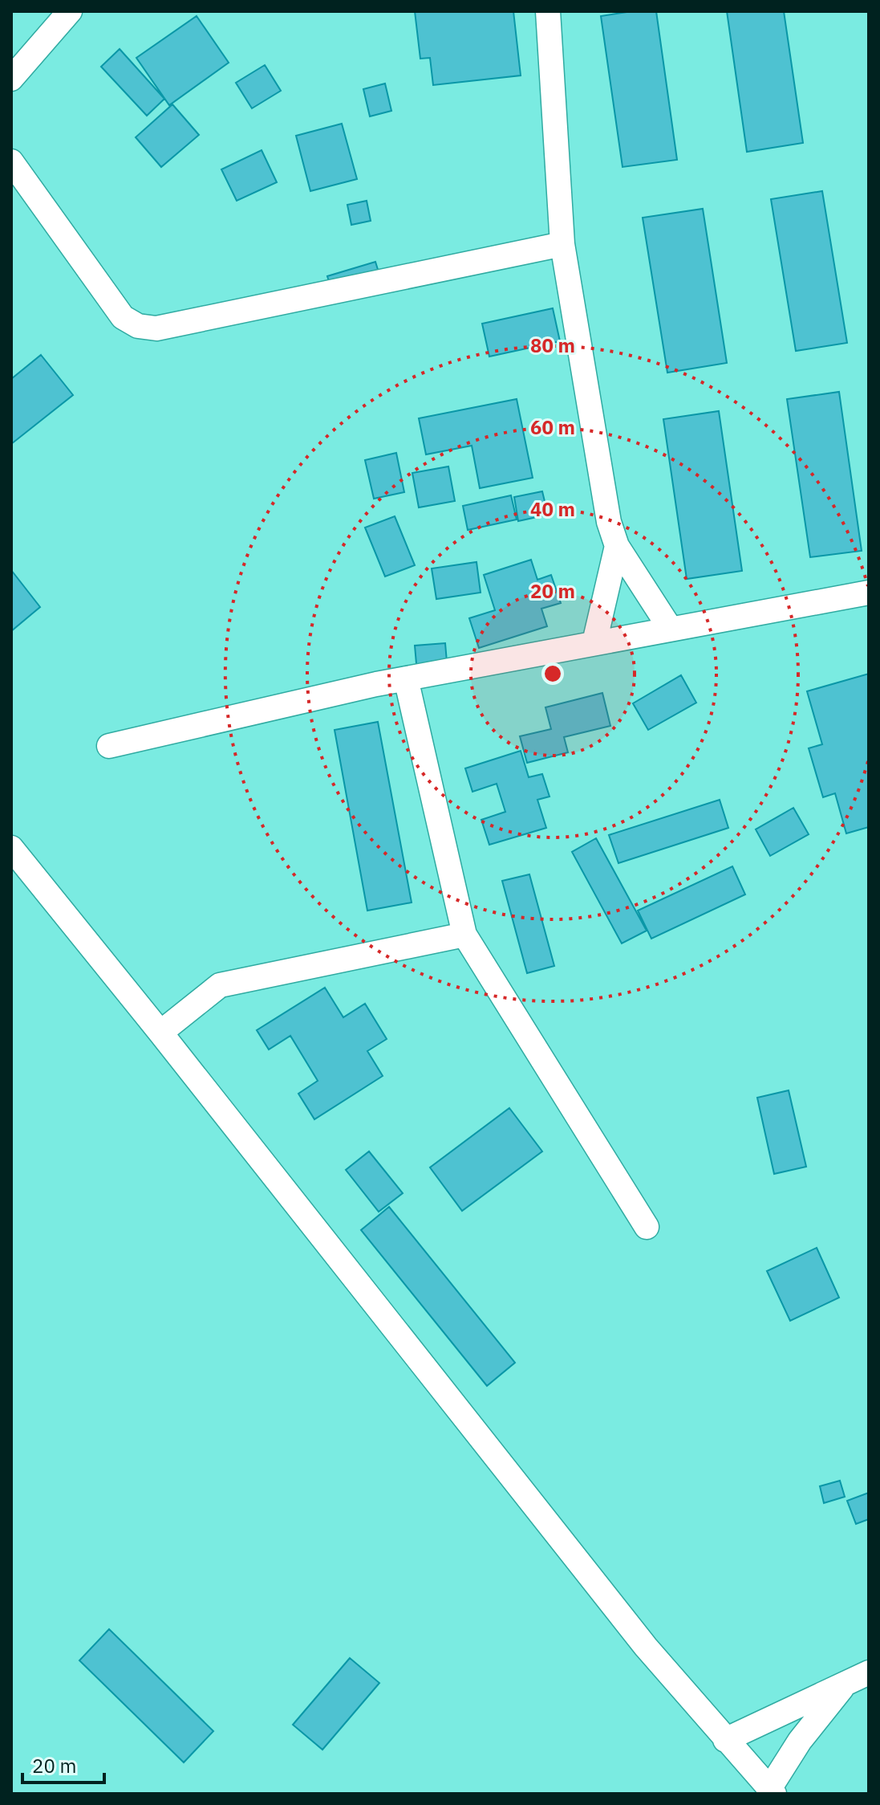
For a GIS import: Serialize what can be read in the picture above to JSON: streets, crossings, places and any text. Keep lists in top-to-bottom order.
{
  "scale_bar": "20 m",
  "rings": [
    "80 m",
    "60 m",
    "40 m",
    "20 m"
  ]
}
